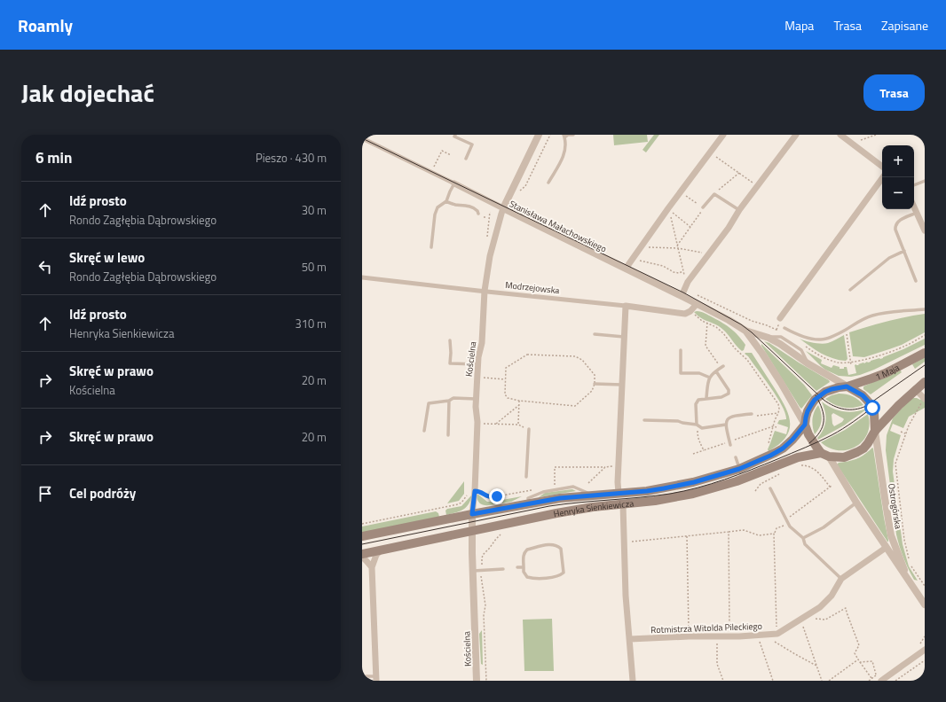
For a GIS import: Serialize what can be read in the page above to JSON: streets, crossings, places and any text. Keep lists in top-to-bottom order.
{
  "streets": {
    "main road": ["1 Maja", "Henryka Sienkiewicza"],
    "street": [
      "Stanisława Małachowskiego",
      "Modrzejowska",
      "Kościelna",
      "Ostrogórska",
      "Rotmistrza Witolda Pileckiego"
    ]
  },
  "crossings": [
    ["Stanisława Małachowskiego", "Modrzejowska"],
    ["Stanisława Małachowskiego", "Kościelna"],
    ["Stanisława Małachowskiego", "1 Maja"],
    ["Stanisława Małachowskiego", "Ostrogórska"],
    ["Stanisława Małachowskiego", "Henryka Sienkiewicza"],
    ["Modrzejowska", "Kościelna"],
    ["Kościelna", "Henryka Sienkiewicza"],
    ["1 Maja", "Ostrogórska"],
    ["1 Maja", "Henryka Sienkiewicza"],
    ["Ostrogórska", "Henryka Sienkiewicza"],
    ["Ostrogórska", "Rotmistrza Witolda Pileckiego"]
  ],
  "page": {
    "header": "Roamly",
    "nav": ["Mapa", "Trasa", "Zapisane"],
    "title": "Jak dojechać",
    "buttons": "Trasa",
    "heading": ["6 min", "Pieszo · 430 m"],
    "map_buttons": ["+", "−"],
    "list": [
      ["Idź prosto", "Rondo Zagłębia Dąbrowskiego", "30 m"],
      ["Skręć w lewo", "Rondo Zagłębia Dąbrowskiego", "50 m"],
      ["Idź prosto", "Henryka Sienkiewicza", "310 m"],
      ["Skręć w prawo", "Kościelna", "20 m"],
      ["Skręć w prawo", "20 m"],
      "Cel podróży"
    ]
  }
}
